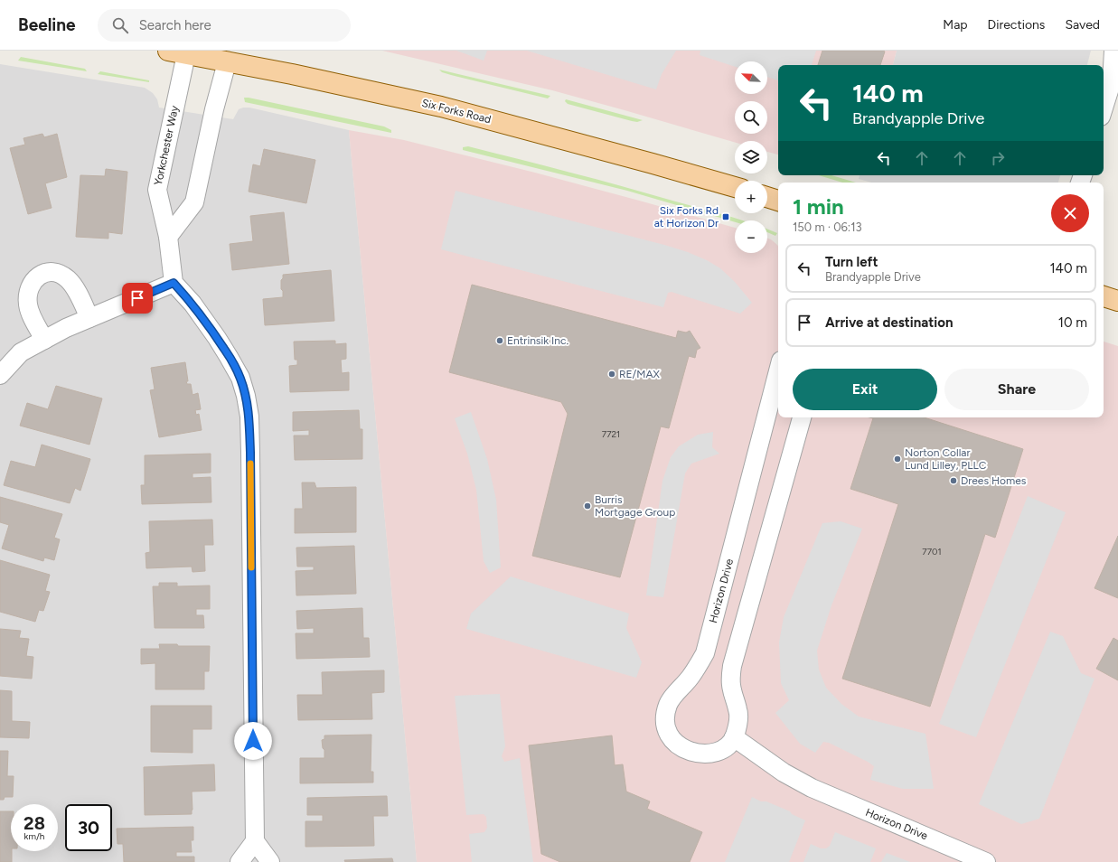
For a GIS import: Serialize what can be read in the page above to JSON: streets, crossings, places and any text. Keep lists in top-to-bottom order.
{
  "streets": {
    "main road": ["Six Forks Road"],
    "street": ["Yorkchester Way", "Horizon Drive"]
  },
  "crossings": [
    ["Six Forks Road", "Yorkchester Way"]
  ],
  "places": {
    "transit": ["Six Forks Rd at Horizon Dr"],
    "other": [
      "Entrinsik Inc.",
      "RE/MAX",
      "Norton Collar Lund Lilley, PLLC",
      "Drees Homes",
      "Burris Mortgage Group"
    ]
  },
  "house_numbers": ["7721", "7701"],
  "north": "top left",
  "page": {
    "header": "Beeline",
    "search": "Search here",
    "nav": ["Map", "Directions", "Saved"],
    "map_buttons": ["+", "−"],
    "turn": ["140 m", "Brandyapple Drive"],
    "heading": ["1 min", "150 m · 06:13"],
    "list": [
      {
        "name": "Turn left",
        "note": "Brandyapple Drive",
        "value": "140 m"
      },
      {
        "name": "Arrive at destination",
        "value": "10 m"
      }
    ],
    "buttons": ["Exit", "Share"],
    "speed": "28 km/h",
    "limit": "30"
  }
}
